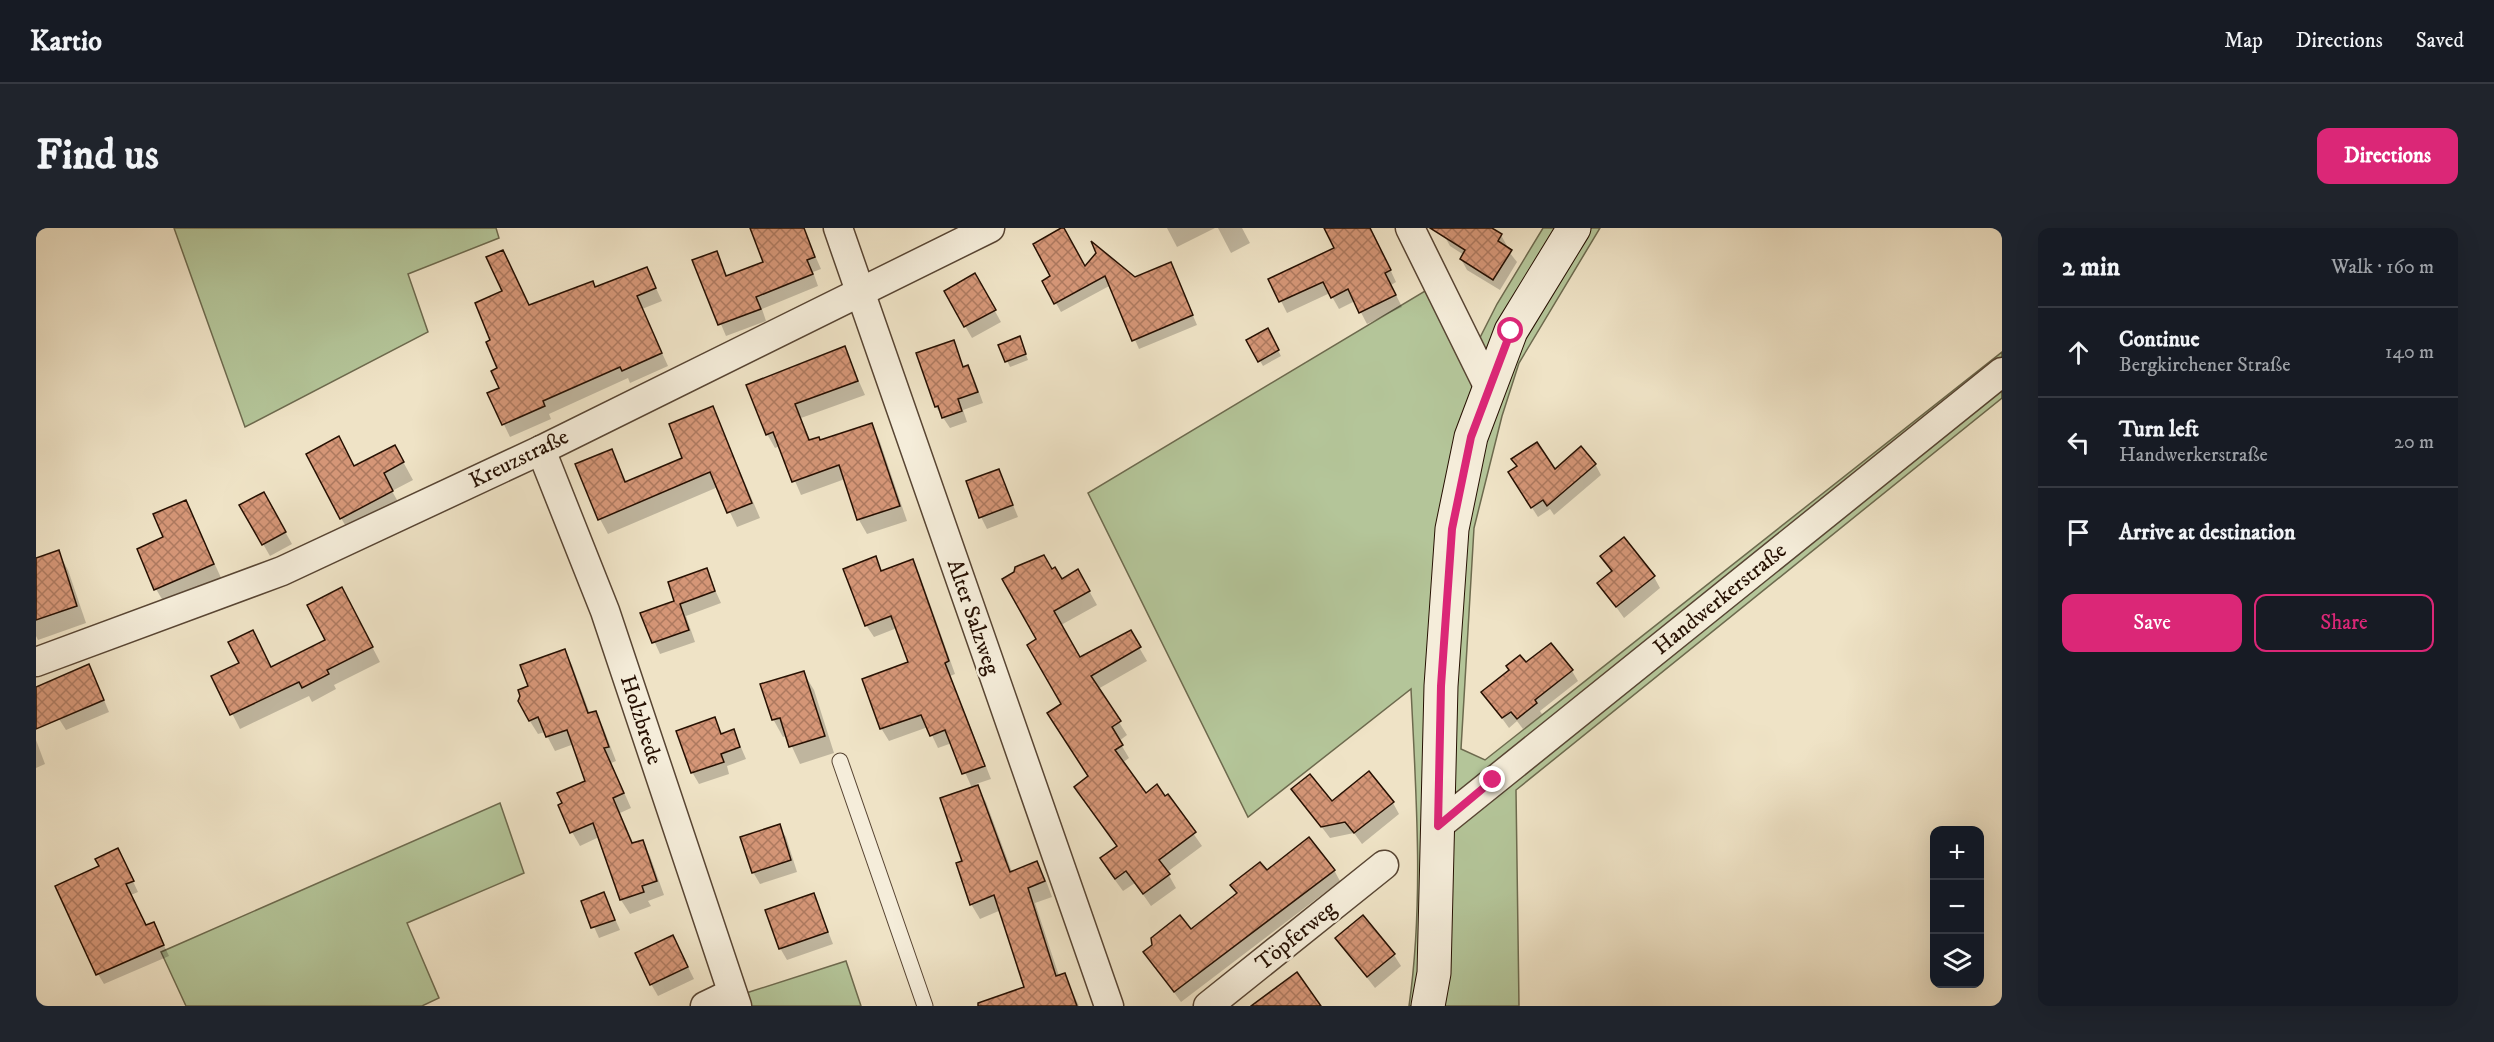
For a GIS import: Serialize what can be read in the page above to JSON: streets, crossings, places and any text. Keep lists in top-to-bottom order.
{
  "streets": {
    "street": [
      "Kreuzstraße",
      "Handwerkerstraße",
      "Alter Salzweg",
      "Holzbrede",
      "Töpferweg"
    ]
  },
  "crossings": [
    ["Kreuzstraße", "Alter Salzweg"],
    ["Kreuzstraße", "Holzbrede"]
  ],
  "page": {
    "header": "Kartio",
    "nav": ["Map", "Directions", "Saved"],
    "buttons": [
      "Directions",
      ["Save", "Share"]
    ],
    "title": "Find us",
    "heading": ["2 min", "Walk · 160 m"],
    "list": [
      ["Continue", "Bergkirchener Straße", "140 m"],
      ["Turn left", "Handwerkerstraße", "20 m"],
      "Arrive at destination"
    ],
    "map_buttons": ["+", "−"]
  }
}
